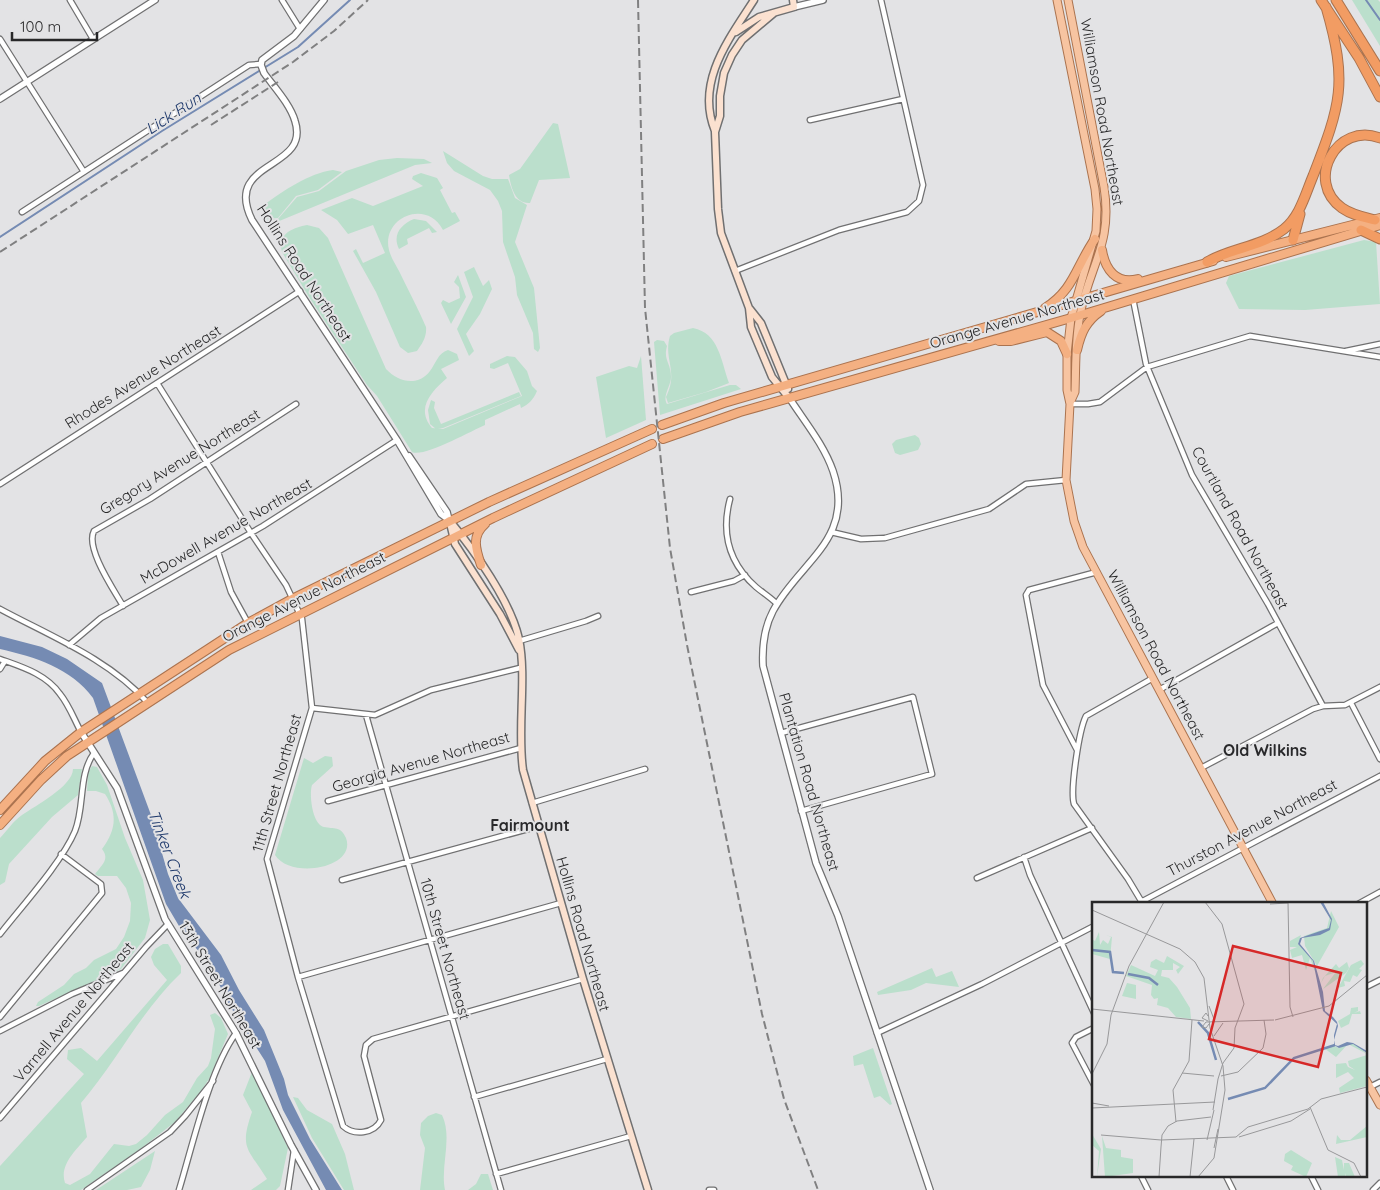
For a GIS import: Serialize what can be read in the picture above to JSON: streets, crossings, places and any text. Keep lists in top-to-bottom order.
{
  "streets": {
    "highway": ["Orange Avenue Northeast"],
    "main road": ["Williamson Road Northeast", "Hollins Road Northeast"],
    "street": [
      "Rhodes Avenue Northeast",
      "Gregory Avenue Northeast",
      "Courtland Road Northeast",
      "McDowell Avenue Northeast",
      "Georgia Avenue Northeast",
      "Plantation Road Northeast",
      "11th Street Northeast",
      "Thurston Avenue Northeast",
      "10th Street Northeast",
      "13th Street Northeast",
      "Varnell Avenue Northeast"
    ]
  },
  "crossings": [
    ["Williamson Road Northeast", "Orange Avenue Northeast"],
    ["Williamson Road Northeast", "Thurston Avenue Northeast"],
    ["Hollins Road Northeast", "Orange Avenue Northeast"],
    ["Hollins Road Northeast", "Rhodes Avenue Northeast"],
    ["Hollins Road Northeast", "McDowell Avenue Northeast"],
    ["Hollins Road Northeast", "Georgia Avenue Northeast"],
    ["Orange Avenue Northeast", "Courtland Road Northeast"],
    ["Orange Avenue Northeast", "Plantation Road Northeast"],
    ["Orange Avenue Northeast", "11th Street Northeast"],
    ["Orange Avenue Northeast", "13th Street Northeast"],
    ["Rhodes Avenue Northeast", "11th Street Northeast"],
    ["Gregory Avenue Northeast", "McDowell Avenue Northeast"],
    ["Gregory Avenue Northeast", "11th Street Northeast"],
    ["McDowell Avenue Northeast", "11th Street Northeast"],
    ["Georgia Avenue Northeast", "10th Street Northeast"],
    ["11th Street Northeast", "10th Street Northeast"],
    ["13th Street Northeast", "Varnell Avenue Northeast"]
  ],
  "districts": ["Old Wilkins", "Fairmount"],
  "water": ["Lick Run", "Tinker Creek"],
  "scale_bar": "100 m"
}
